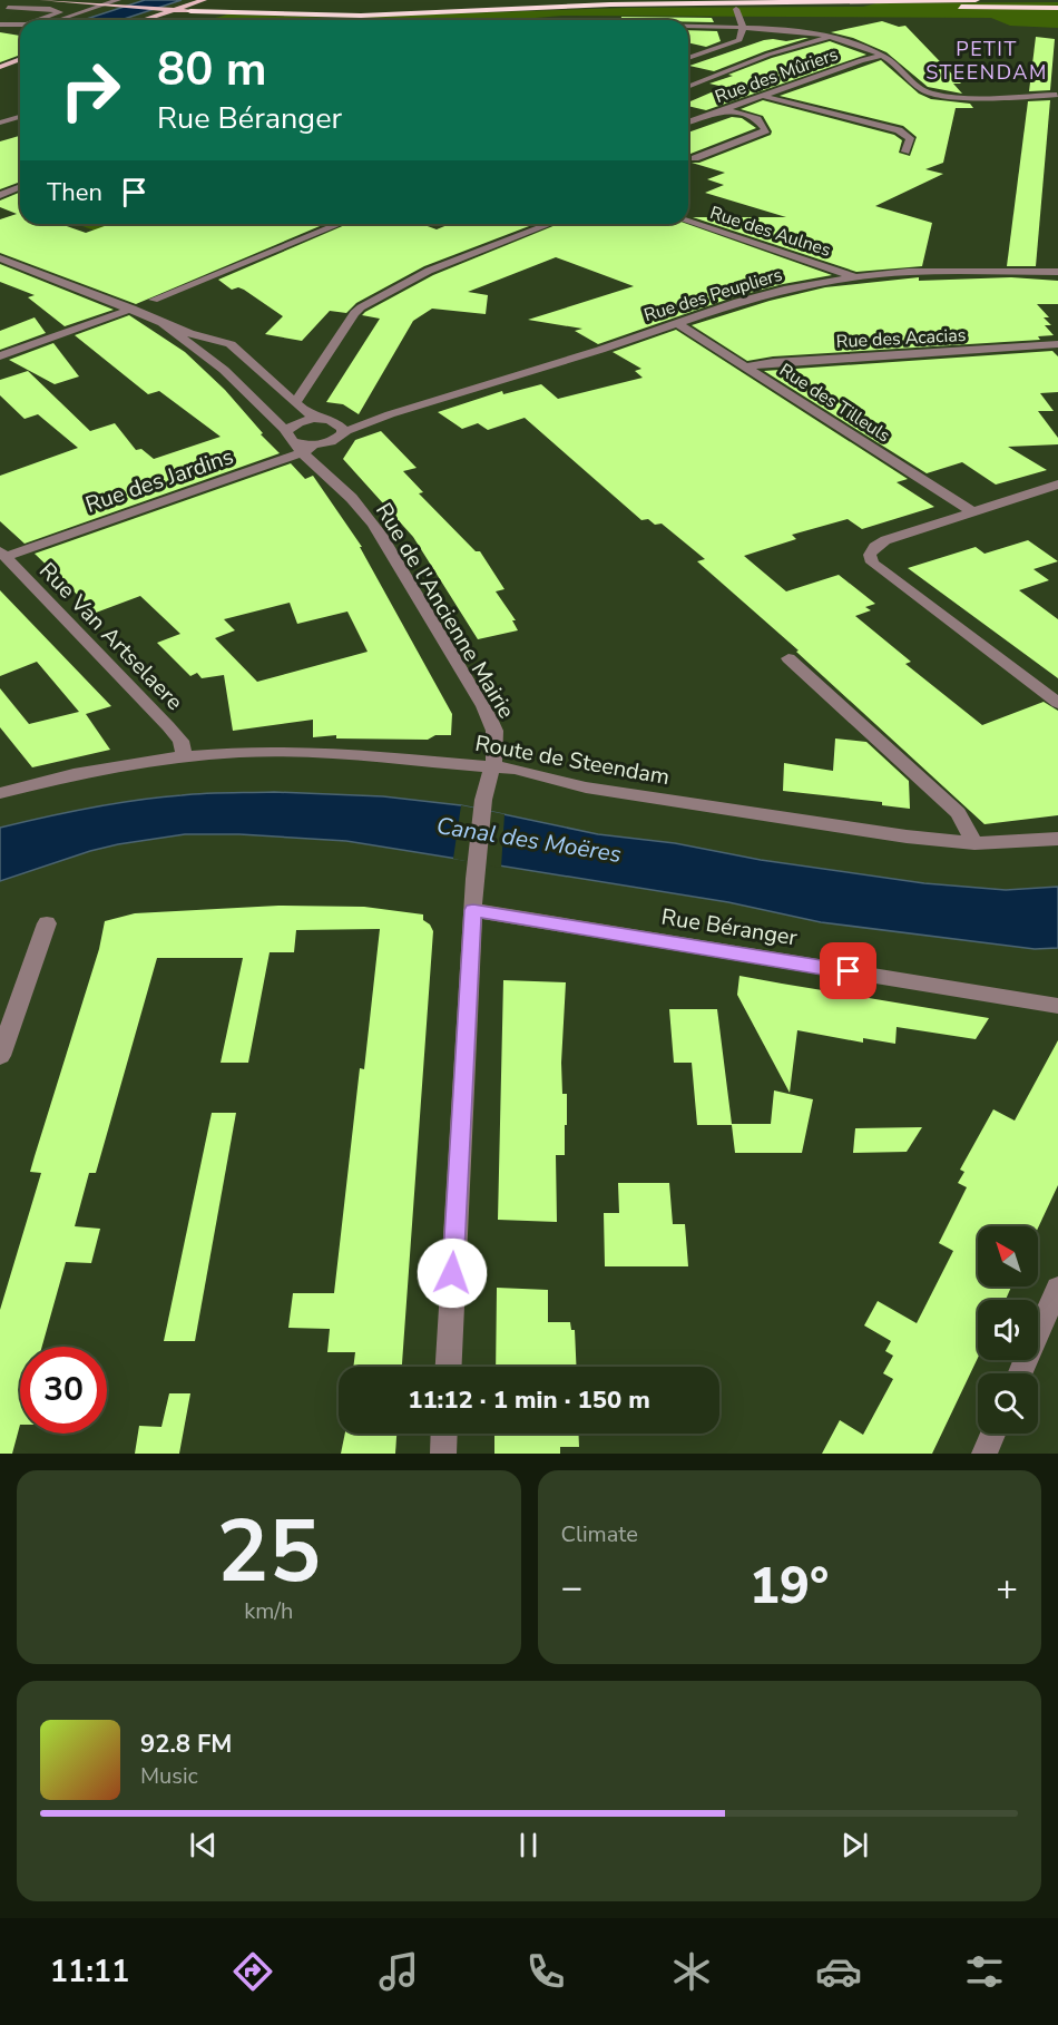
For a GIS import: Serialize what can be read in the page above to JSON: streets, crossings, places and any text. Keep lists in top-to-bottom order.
{
  "streets": {
    "street": [
      "Rue des Mûriers",
      "Rue des Aulnes",
      "Rue des Peupliers",
      "Rue des Acacias",
      "Rue des Tilleuls",
      "Rue des Jardins",
      "Rue de l'Ancienne Mairie",
      "Rue Van Artselaere",
      "Route de Steendam",
      "Rue Béranger"
    ]
  },
  "crossings": [
    ["Rue des Aulnes", "Rue des Peupliers"],
    ["Rue des Peupliers", "Rue des Tilleuls"],
    ["Rue des Peupliers", "Rue des Jardins"],
    ["Rue des Peupliers", "Rue de l'Ancienne Mairie"],
    ["Rue des Acacias", "Rue des Tilleuls"],
    ["Rue des Jardins", "Rue de l'Ancienne Mairie"],
    ["Rue des Jardins", "Rue Van Artselaere"],
    ["Rue de l'Ancienne Mairie", "Route de Steendam"],
    ["Rue de l'Ancienne Mairie", "Rue Béranger"],
    ["Rue Van Artselaere", "Route de Steendam"]
  ],
  "districts": ["PETIT STEENDAM"],
  "water": ["Canal des Moëres"],
  "north": "top left",
  "page": {
    "turn": ["80 m", "Rue Béranger"],
    "then": "Then",
    "limit": "30",
    "trip": "11:12 · 1 min · 150 m",
    "tile": [
      ["25", "km/h"],
      "Climate"
    ],
    "heat": ["−", "19°", "+"],
    "song": ["92.8 FM", "Music"],
    "tabs": "11:11"
  }
}
